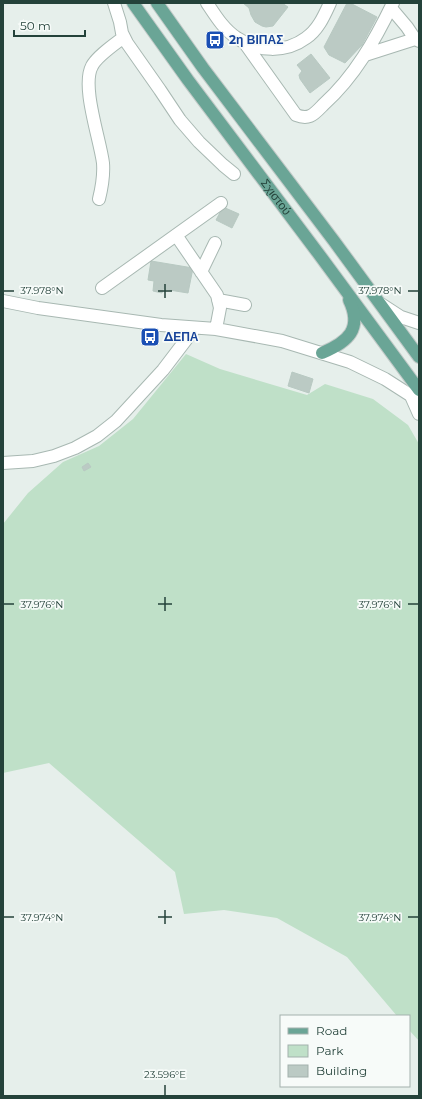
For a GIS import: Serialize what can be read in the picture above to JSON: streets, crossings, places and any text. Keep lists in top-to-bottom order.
{
  "streets": {
    "main road": ["Σχιστού"]
  },
  "places": {
    "bus stop": ["2η ΒΙΠΑΣ", "ΔΕΠΑ"]
  },
  "legend": ["Road", "Park", "Building"],
  "scale_bar": "50 m",
  "coordinates": [
    "37.978°N",
    "37.976°N",
    "37.974°N",
    "23.596°E"
  ]
}
